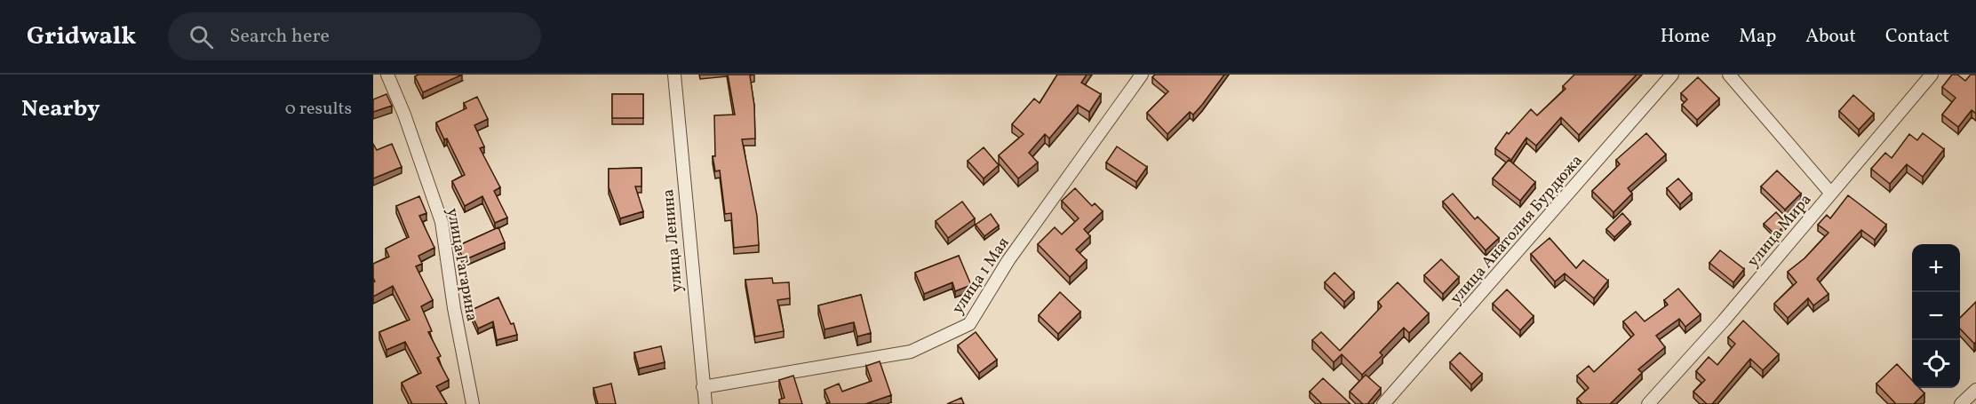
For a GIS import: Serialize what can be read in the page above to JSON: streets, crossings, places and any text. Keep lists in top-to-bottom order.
{
  "streets": {
    "street": [
      "улица Анатолия Бурдюжа",
      "улица Мира",
      "улица Ленина",
      "улица Гагарина",
      "улица 1 Мая"
    ]
  },
  "crossings": [
    ["улица Ленина", "улица 1 Мая"]
  ],
  "page": {
    "header": "Gridwalk",
    "search": "Search here",
    "nav": [
      "Home",
      "Map",
      "About",
      "Contact"
    ],
    "heading": ["Nearby", "0 results"],
    "map_buttons": ["+", "−"]
  }
}
